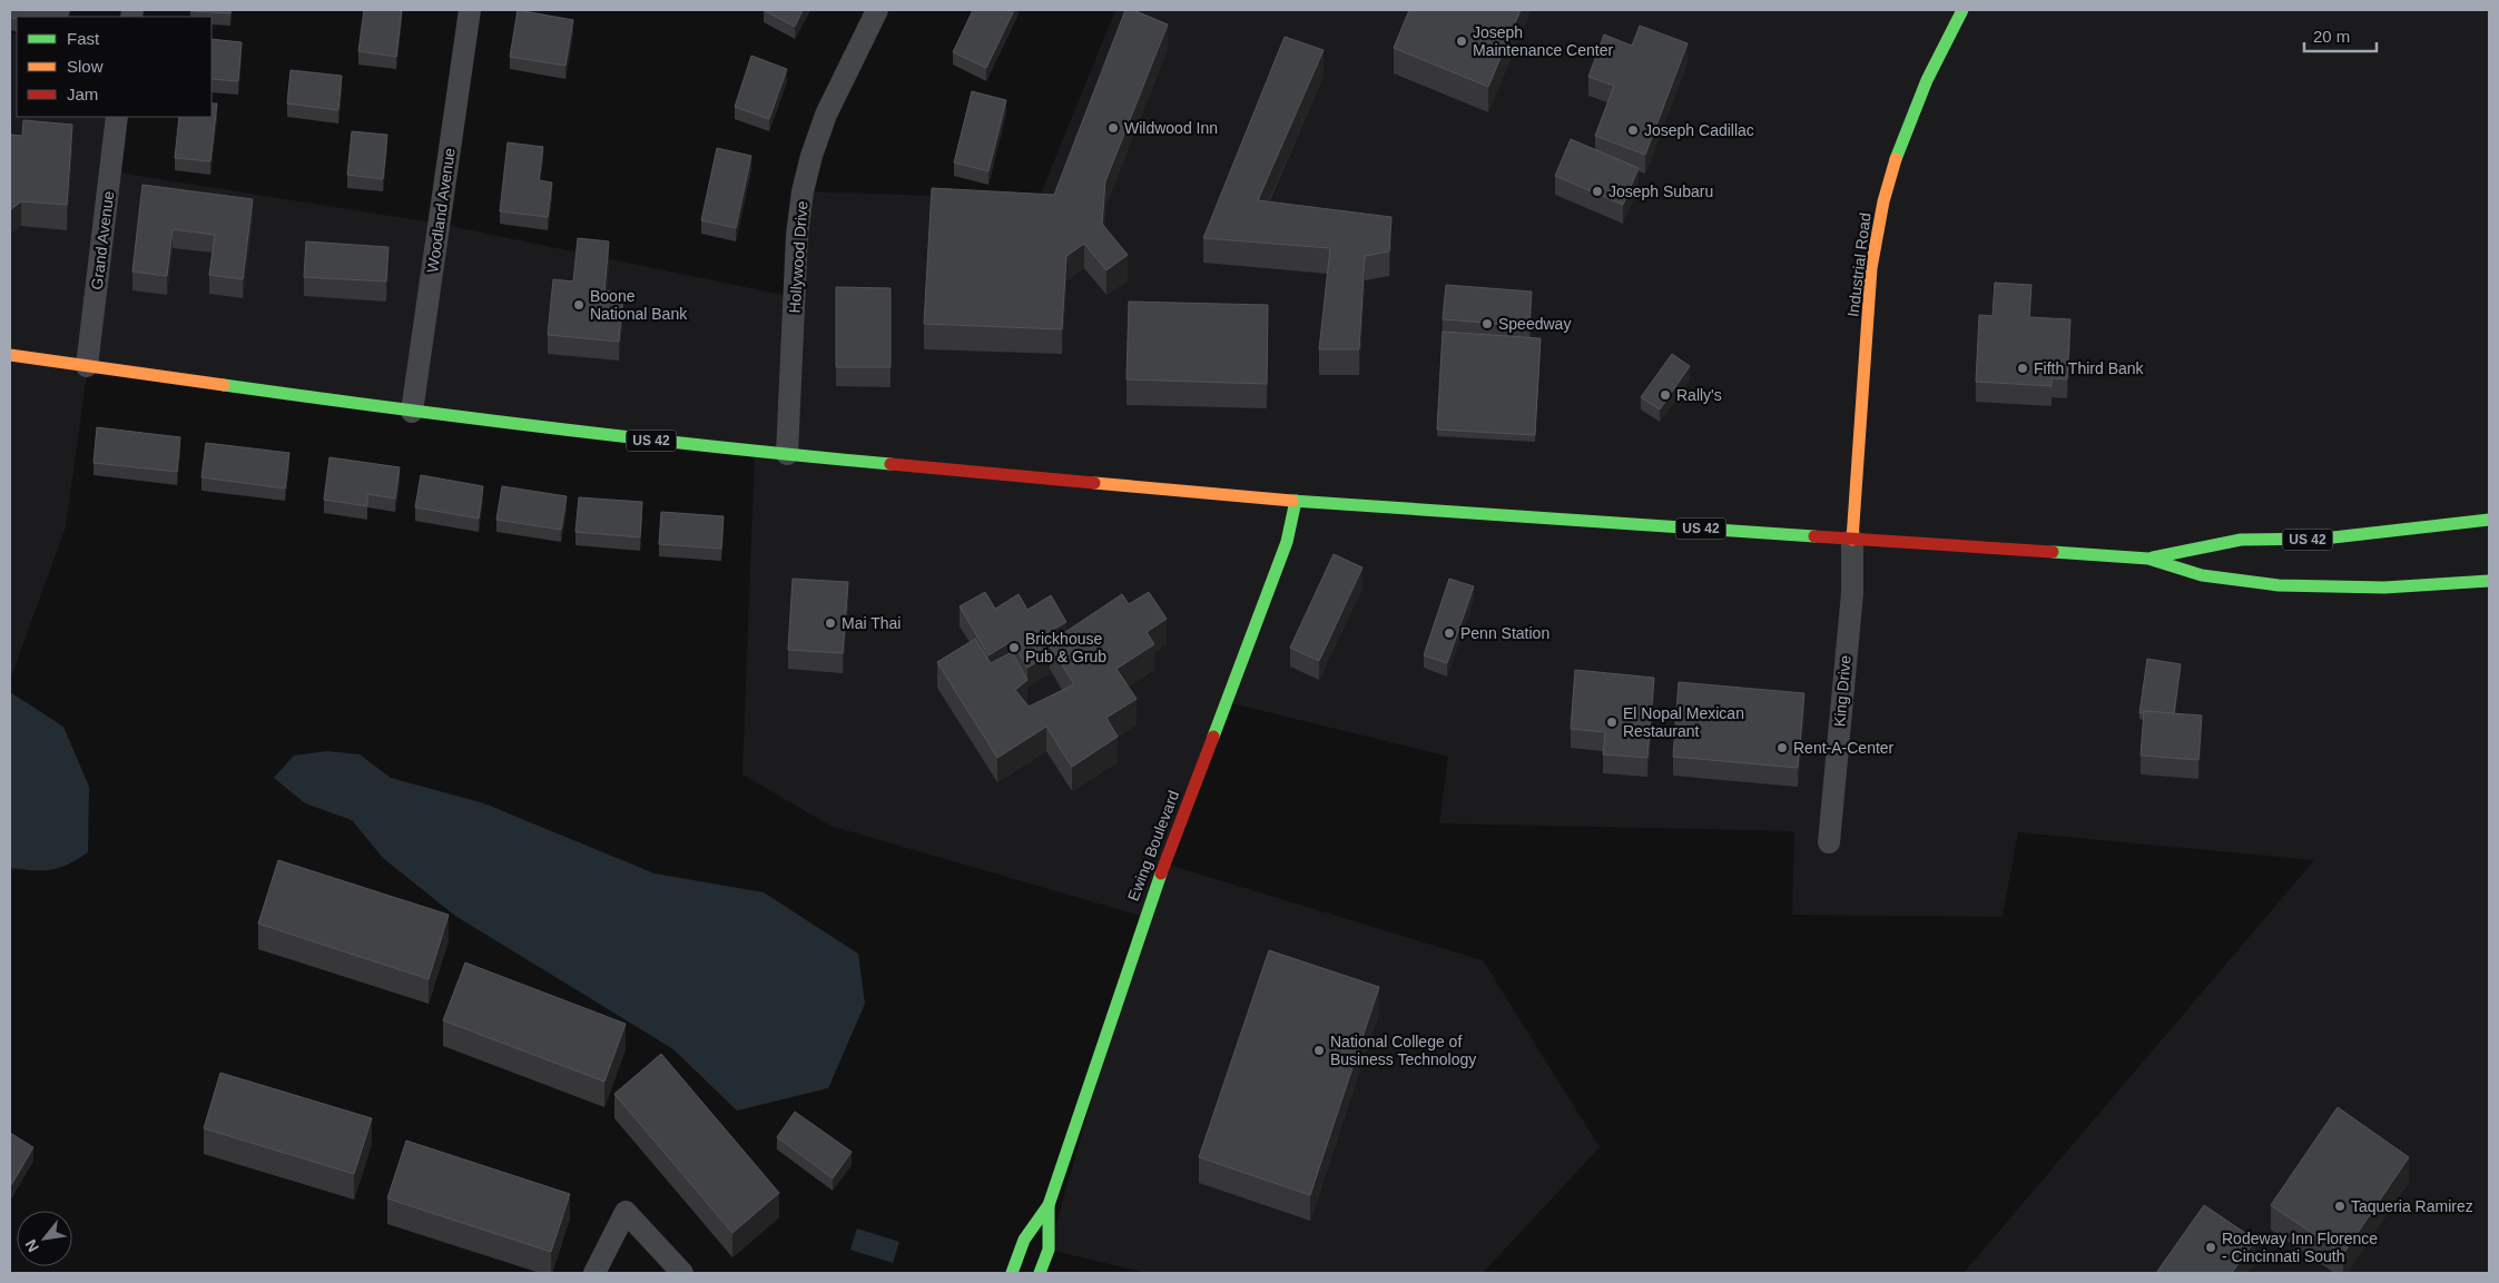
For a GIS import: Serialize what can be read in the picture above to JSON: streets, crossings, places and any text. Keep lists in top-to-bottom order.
{
  "streets": {
    "main road": ["Industrial Road", "US 42", "Ewing Boulevard"],
    "street": [
      "Woodland Avenue",
      "Grand Avenue",
      "Hollywood Drive",
      "King Drive"
    ]
  },
  "crossings": [
    ["Woodland Avenue", "US 42"],
    ["Grand Avenue", "US 42"],
    ["Hollywood Drive", "US 42"],
    ["Industrial Road", "US 42"],
    ["Industrial Road", "King Drive"],
    ["US 42", "King Drive"],
    ["US 42", "Ewing Boulevard"]
  ],
  "places": [
    "Joseph Maintenance Center",
    "Wildwood Inn",
    "Joseph Cadillac",
    "Joseph Subaru",
    "Boone National Bank",
    "Speedway",
    "Fifth Third Bank",
    "Rally's",
    "Mai Thai",
    "Penn Station",
    "Brickhouse Pub & Grub",
    "El Nopal Mexican Restaurant",
    "Rent-A-Center",
    "National College of Business Technology",
    "Taqueria Ramirez",
    "Rodeway Inn Florence - Cincinnati South"
  ],
  "legend": ["Fast", "Slow", "Jam"],
  "scale_bar": "20 m",
  "north": "bottom left"
}
